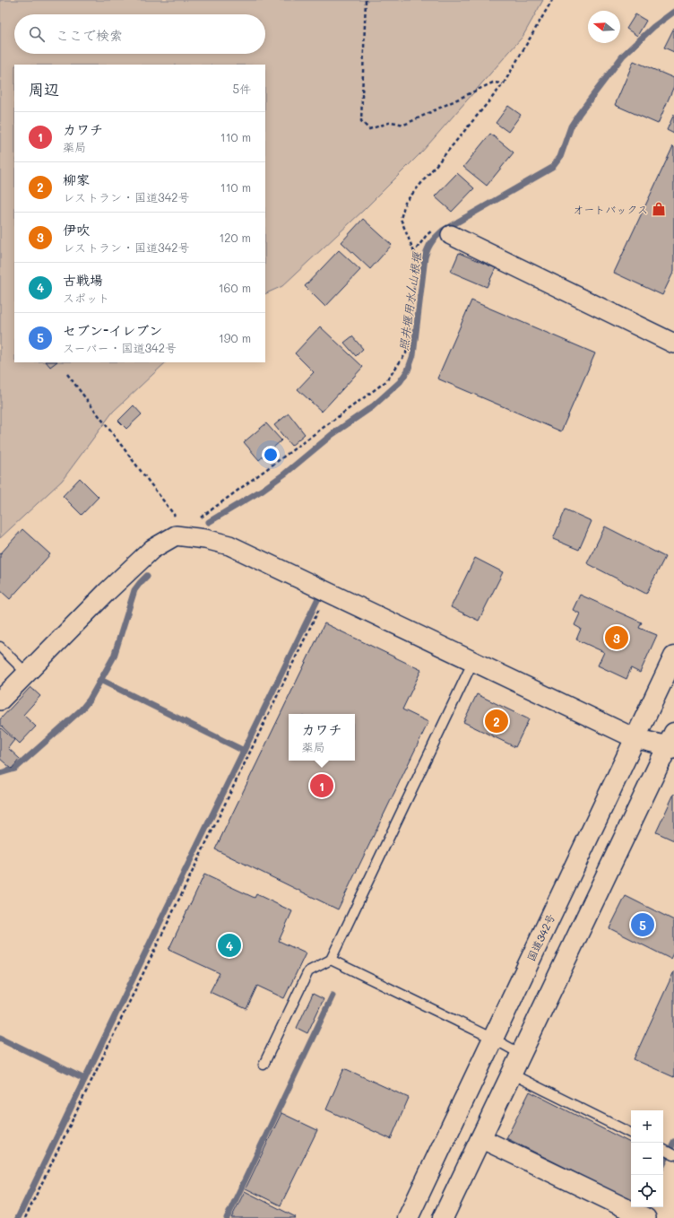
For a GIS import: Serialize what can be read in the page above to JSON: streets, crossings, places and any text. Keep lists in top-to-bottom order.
{
  "streets": {
    "highway": ["国道342号"]
  },
  "water": ["照井堰用水/山根堰"],
  "places": {
    "shop": ["オートバックス"]
  },
  "north": "left",
  "page": {
    "search": "ここで検索",
    "heading": ["周辺", "5件"],
    "list": [
      {
        "mark": "1",
        "name": "カワチ",
        "note": "薬局",
        "value": "110 m"
      },
      {
        "mark": "2",
        "name": "柳家",
        "note": "レストラン · 国道342号",
        "value": "110 m"
      },
      {
        "mark": "3",
        "name": "伊吹",
        "note": "レストラン · 国道342号",
        "value": "120 m"
      },
      {
        "mark": "4",
        "name": "古戦場",
        "note": "スポット",
        "value": "160 m"
      },
      {
        "mark": "5",
        "name": "セブン-イレブン",
        "note": "スーパー · 国道342号",
        "value": "190 m"
      }
    ],
    "pins": [
      "3",
      "2",
      "1",
      "5",
      "4"
    ],
    "popup": ["カワチ", "薬局"],
    "map_buttons": ["+", "−"]
  }
}
